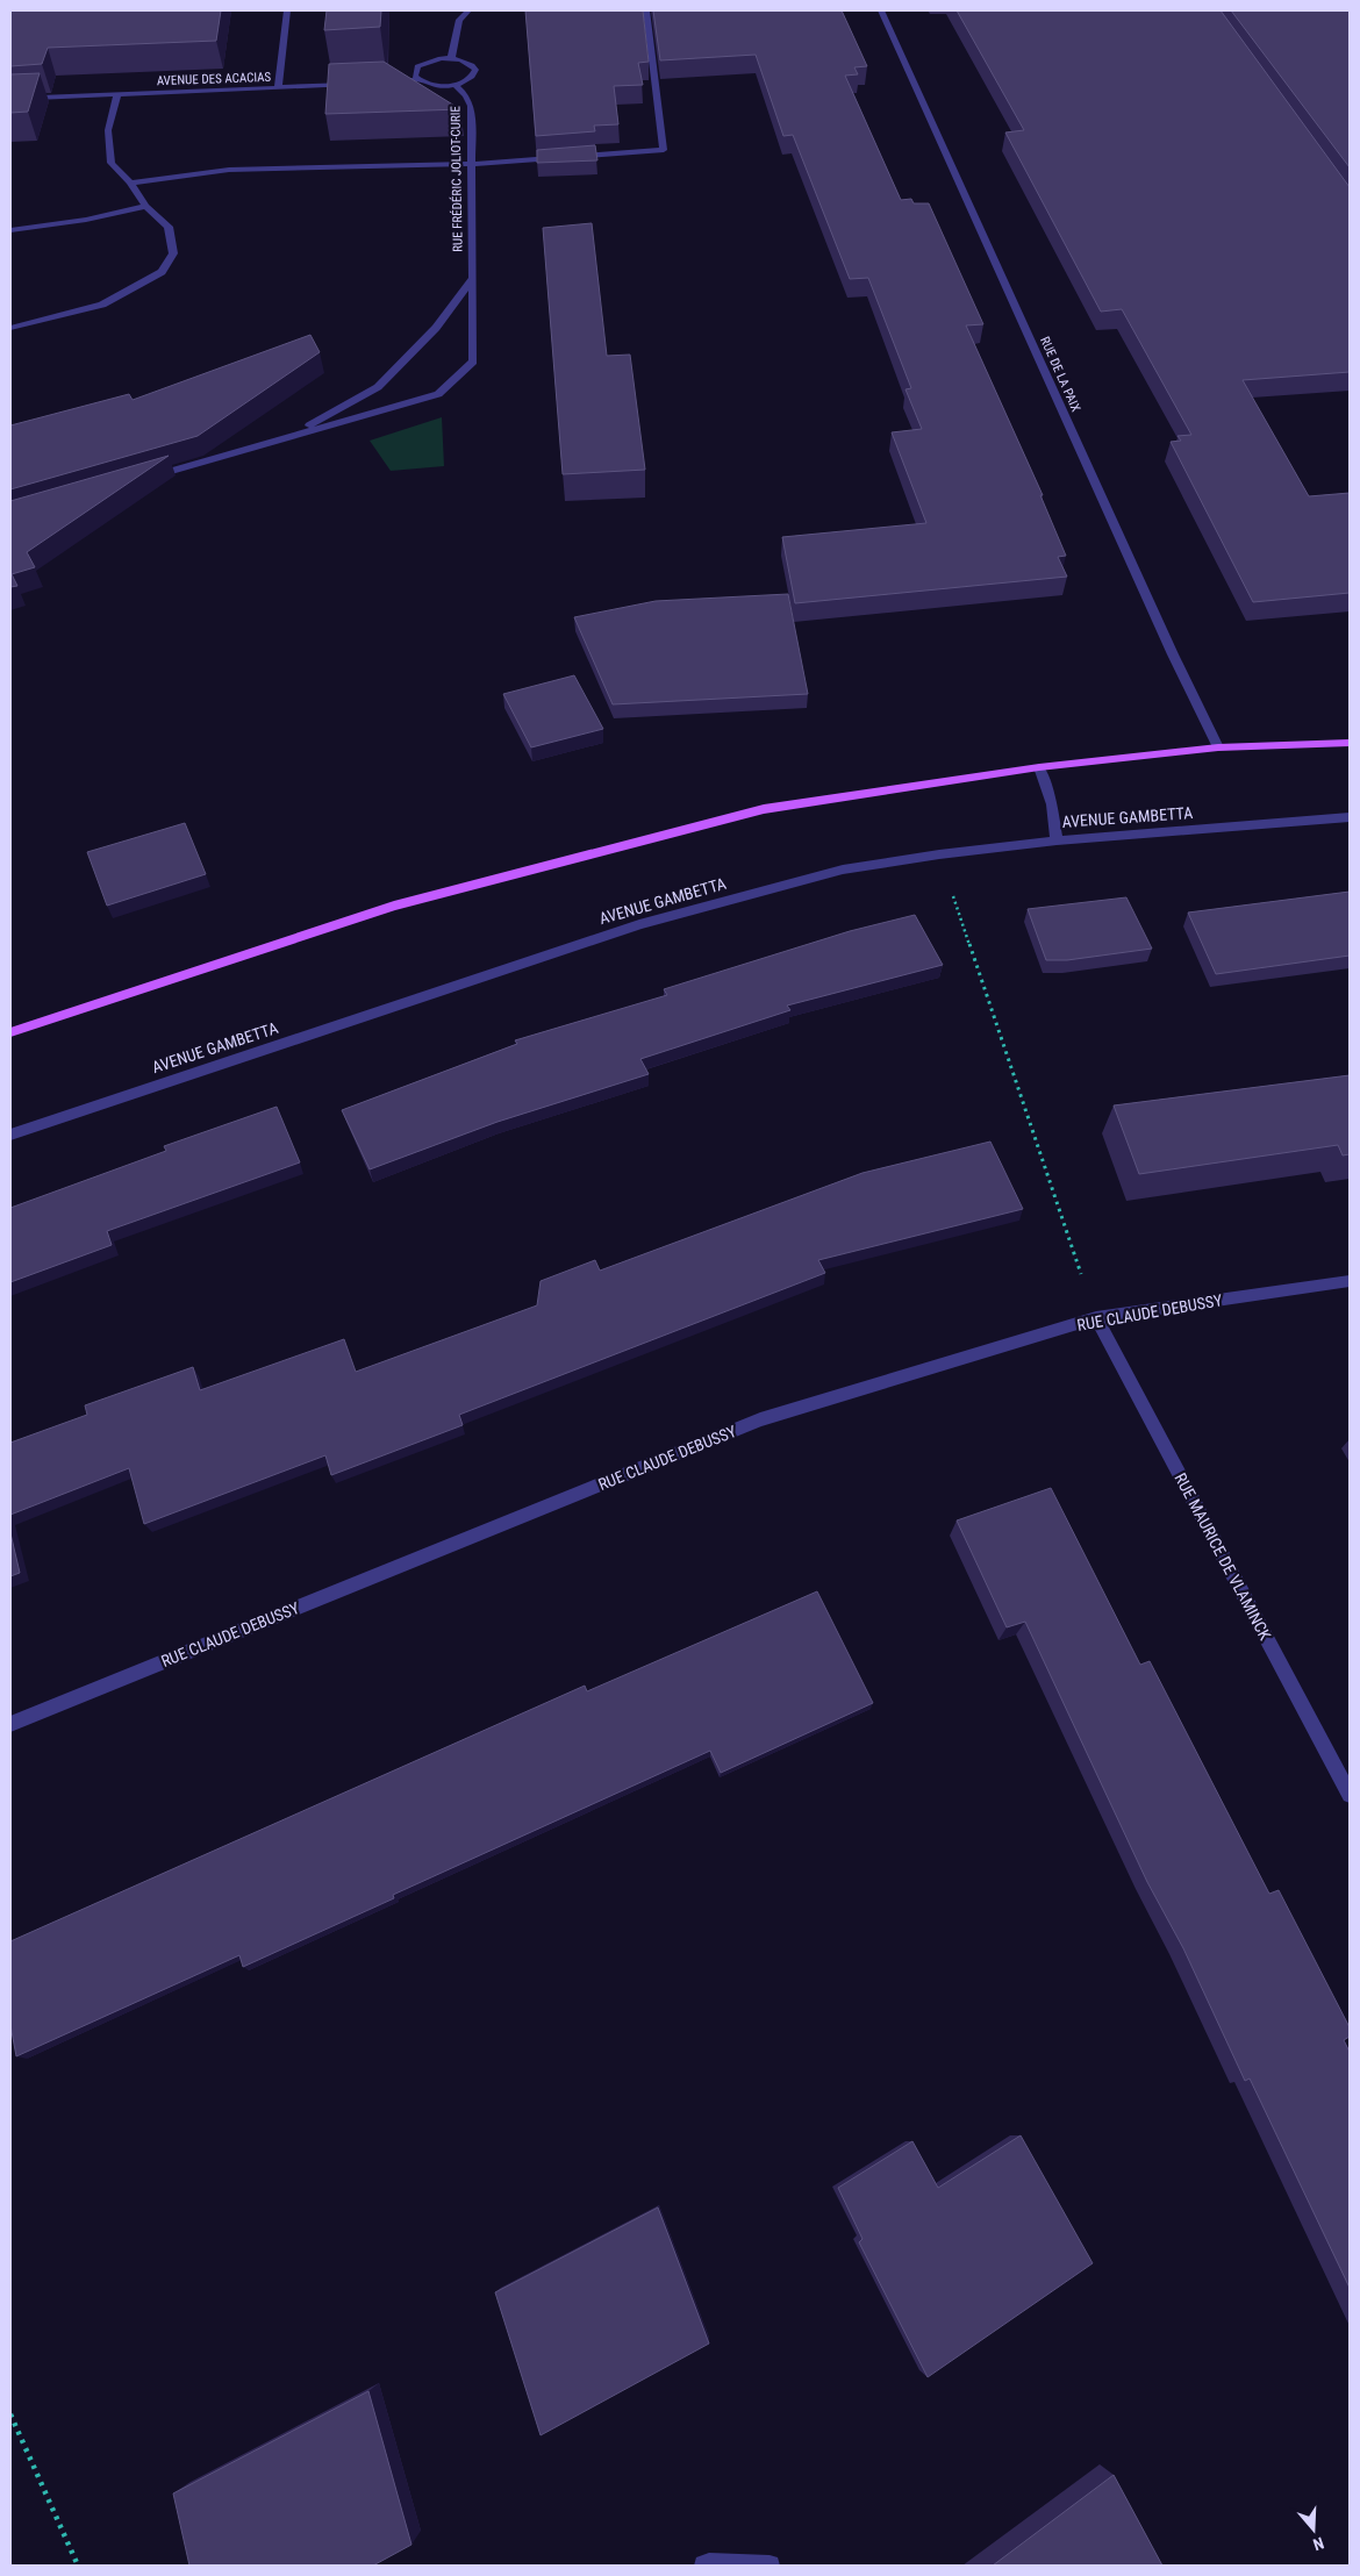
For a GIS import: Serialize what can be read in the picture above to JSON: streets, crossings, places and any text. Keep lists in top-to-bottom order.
{
  "streets": {
    "street": [
      "AVENUE DES ACACIAS",
      "RUE FRÉDÉRIC JOLIOT-CURIE",
      "RUE DE LA PAIX",
      "AVENUE GAMBETTA",
      "RUE CLAUDE DEBUSSY",
      "RUE MAURICE DE VLAMINCK"
    ]
  },
  "crossings": [
    ["RUE CLAUDE DEBUSSY", "RUE MAURICE DE VLAMINCK"]
  ],
  "north": "bottom"
}
